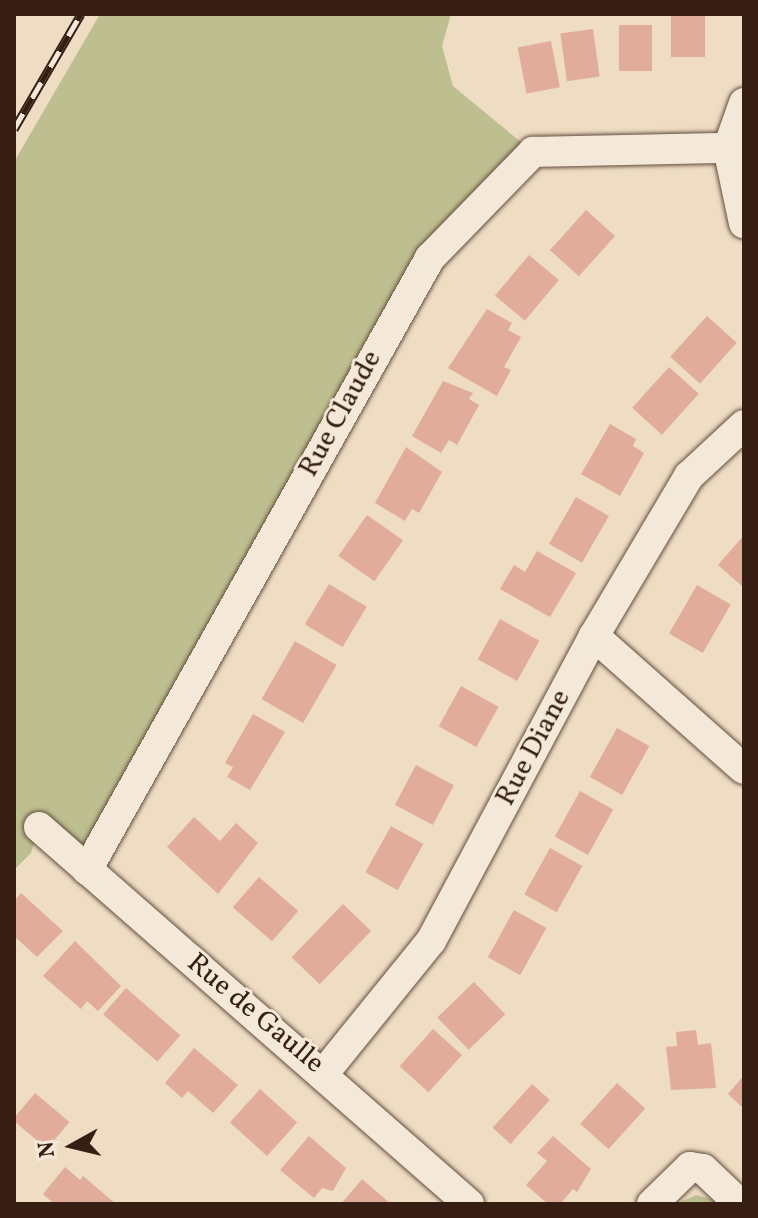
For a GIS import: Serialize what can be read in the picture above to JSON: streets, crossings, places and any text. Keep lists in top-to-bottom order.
{
  "streets": {
    "street": ["Rue Claude", "Rue Diane", "Rue de Gaulle"]
  },
  "crossings": [
    ["Rue Claude", "Rue de Gaulle"],
    ["Rue Diane", "Rue de Gaulle"]
  ],
  "north": "left"
}
